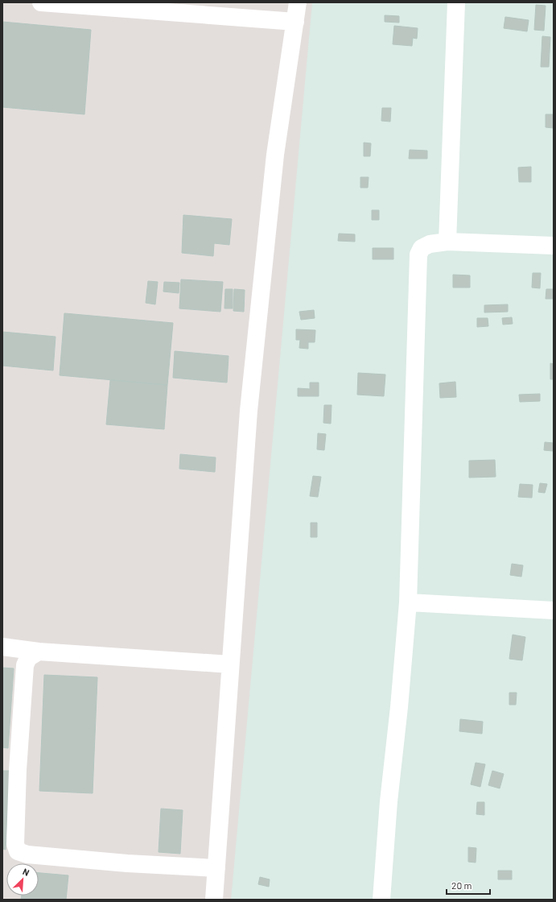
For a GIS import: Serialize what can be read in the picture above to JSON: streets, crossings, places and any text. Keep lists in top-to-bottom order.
{
  "scale_bar": "20 m",
  "north": "top right"
}
